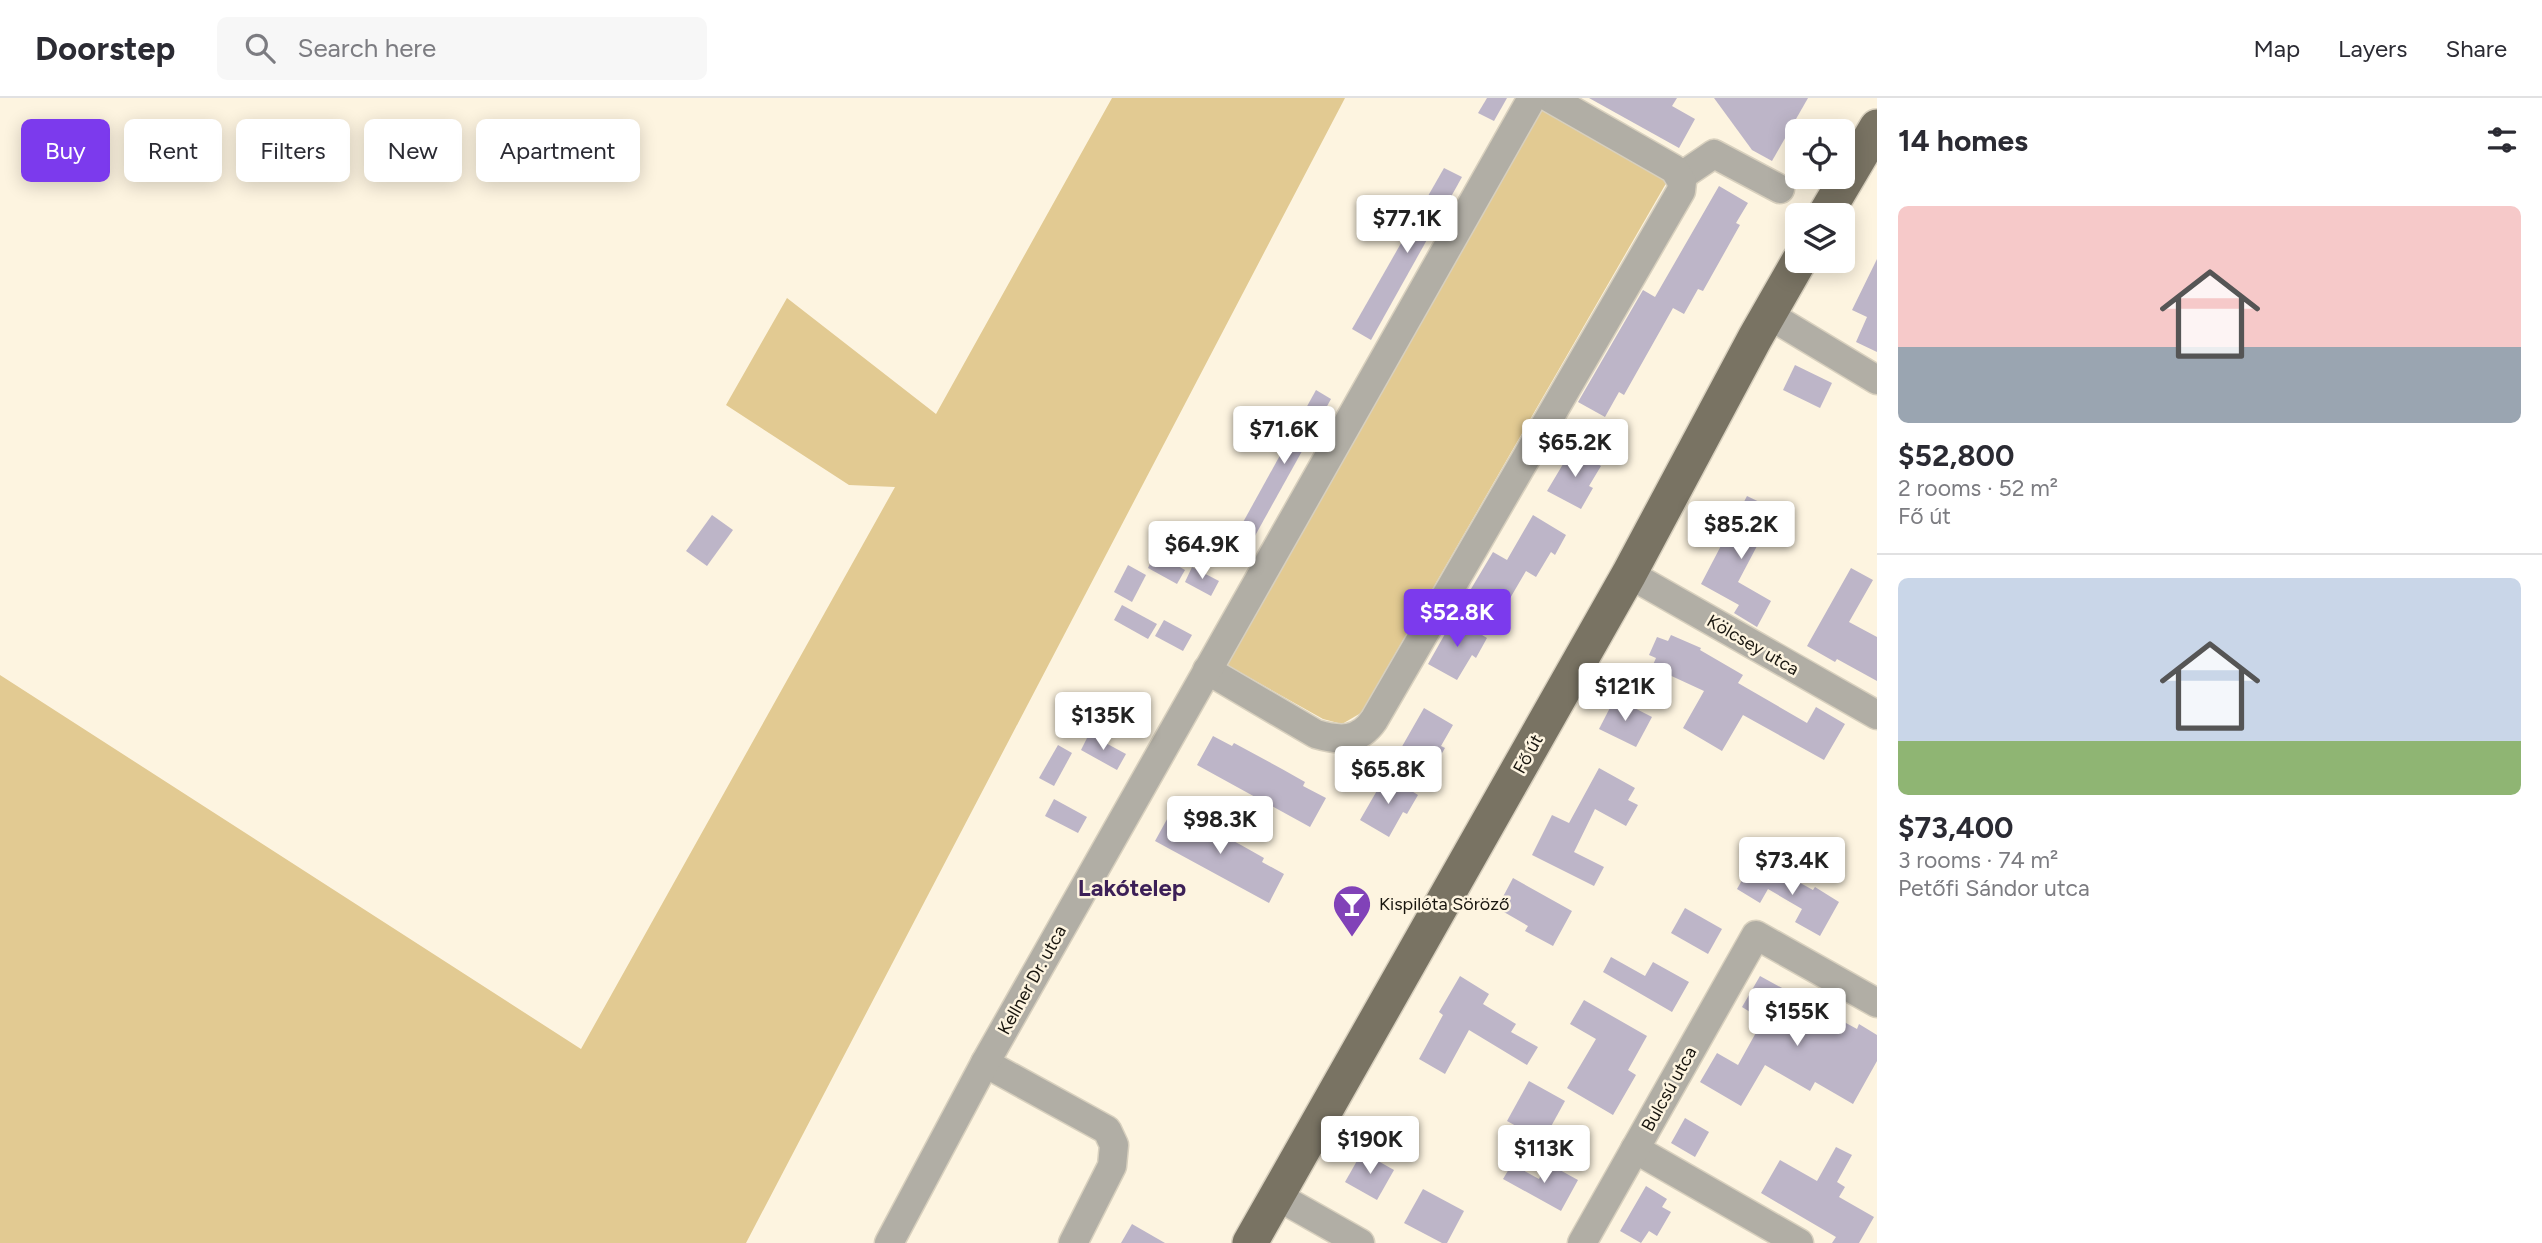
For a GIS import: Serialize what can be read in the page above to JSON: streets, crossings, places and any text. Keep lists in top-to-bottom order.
{
  "streets": {
    "main road": ["Fő út"],
    "street": ["Kölcsey utca", "Kellner Dr. utca", "Bulcsú utca"]
  },
  "crossings": [
    ["Kölcsey utca", "Fő út"]
  ],
  "districts": ["Lakótelep"],
  "places": {
    "bar": ["Kispilóta Söröző"]
  },
  "page": {
    "header": "Doorstep",
    "search": "Search here",
    "nav": ["Map", "Layers", "Share"],
    "heading": "14 homes",
    "chip": [
      "Buy",
      "Rent",
      "Filters",
      "New",
      "Apartment"
    ],
    "list": [
      {
        "name": "$52,800",
        "note": "2 rooms · 52 m² · Fő út"
      },
      {
        "name": "$73,400",
        "note": "3 rooms · 74 m² · Petőfi Sándor utca"
      }
    ],
    "price": [
      "$77.1K",
      "$71.6K",
      "$65.2K",
      "$85.2K",
      "$64.9K",
      "$52.8K",
      "$121K",
      "$135K",
      "$65.8K",
      "$98.3K",
      "$73.4K",
      "$155K",
      "$190K",
      "$113K"
    ]
  }
}
